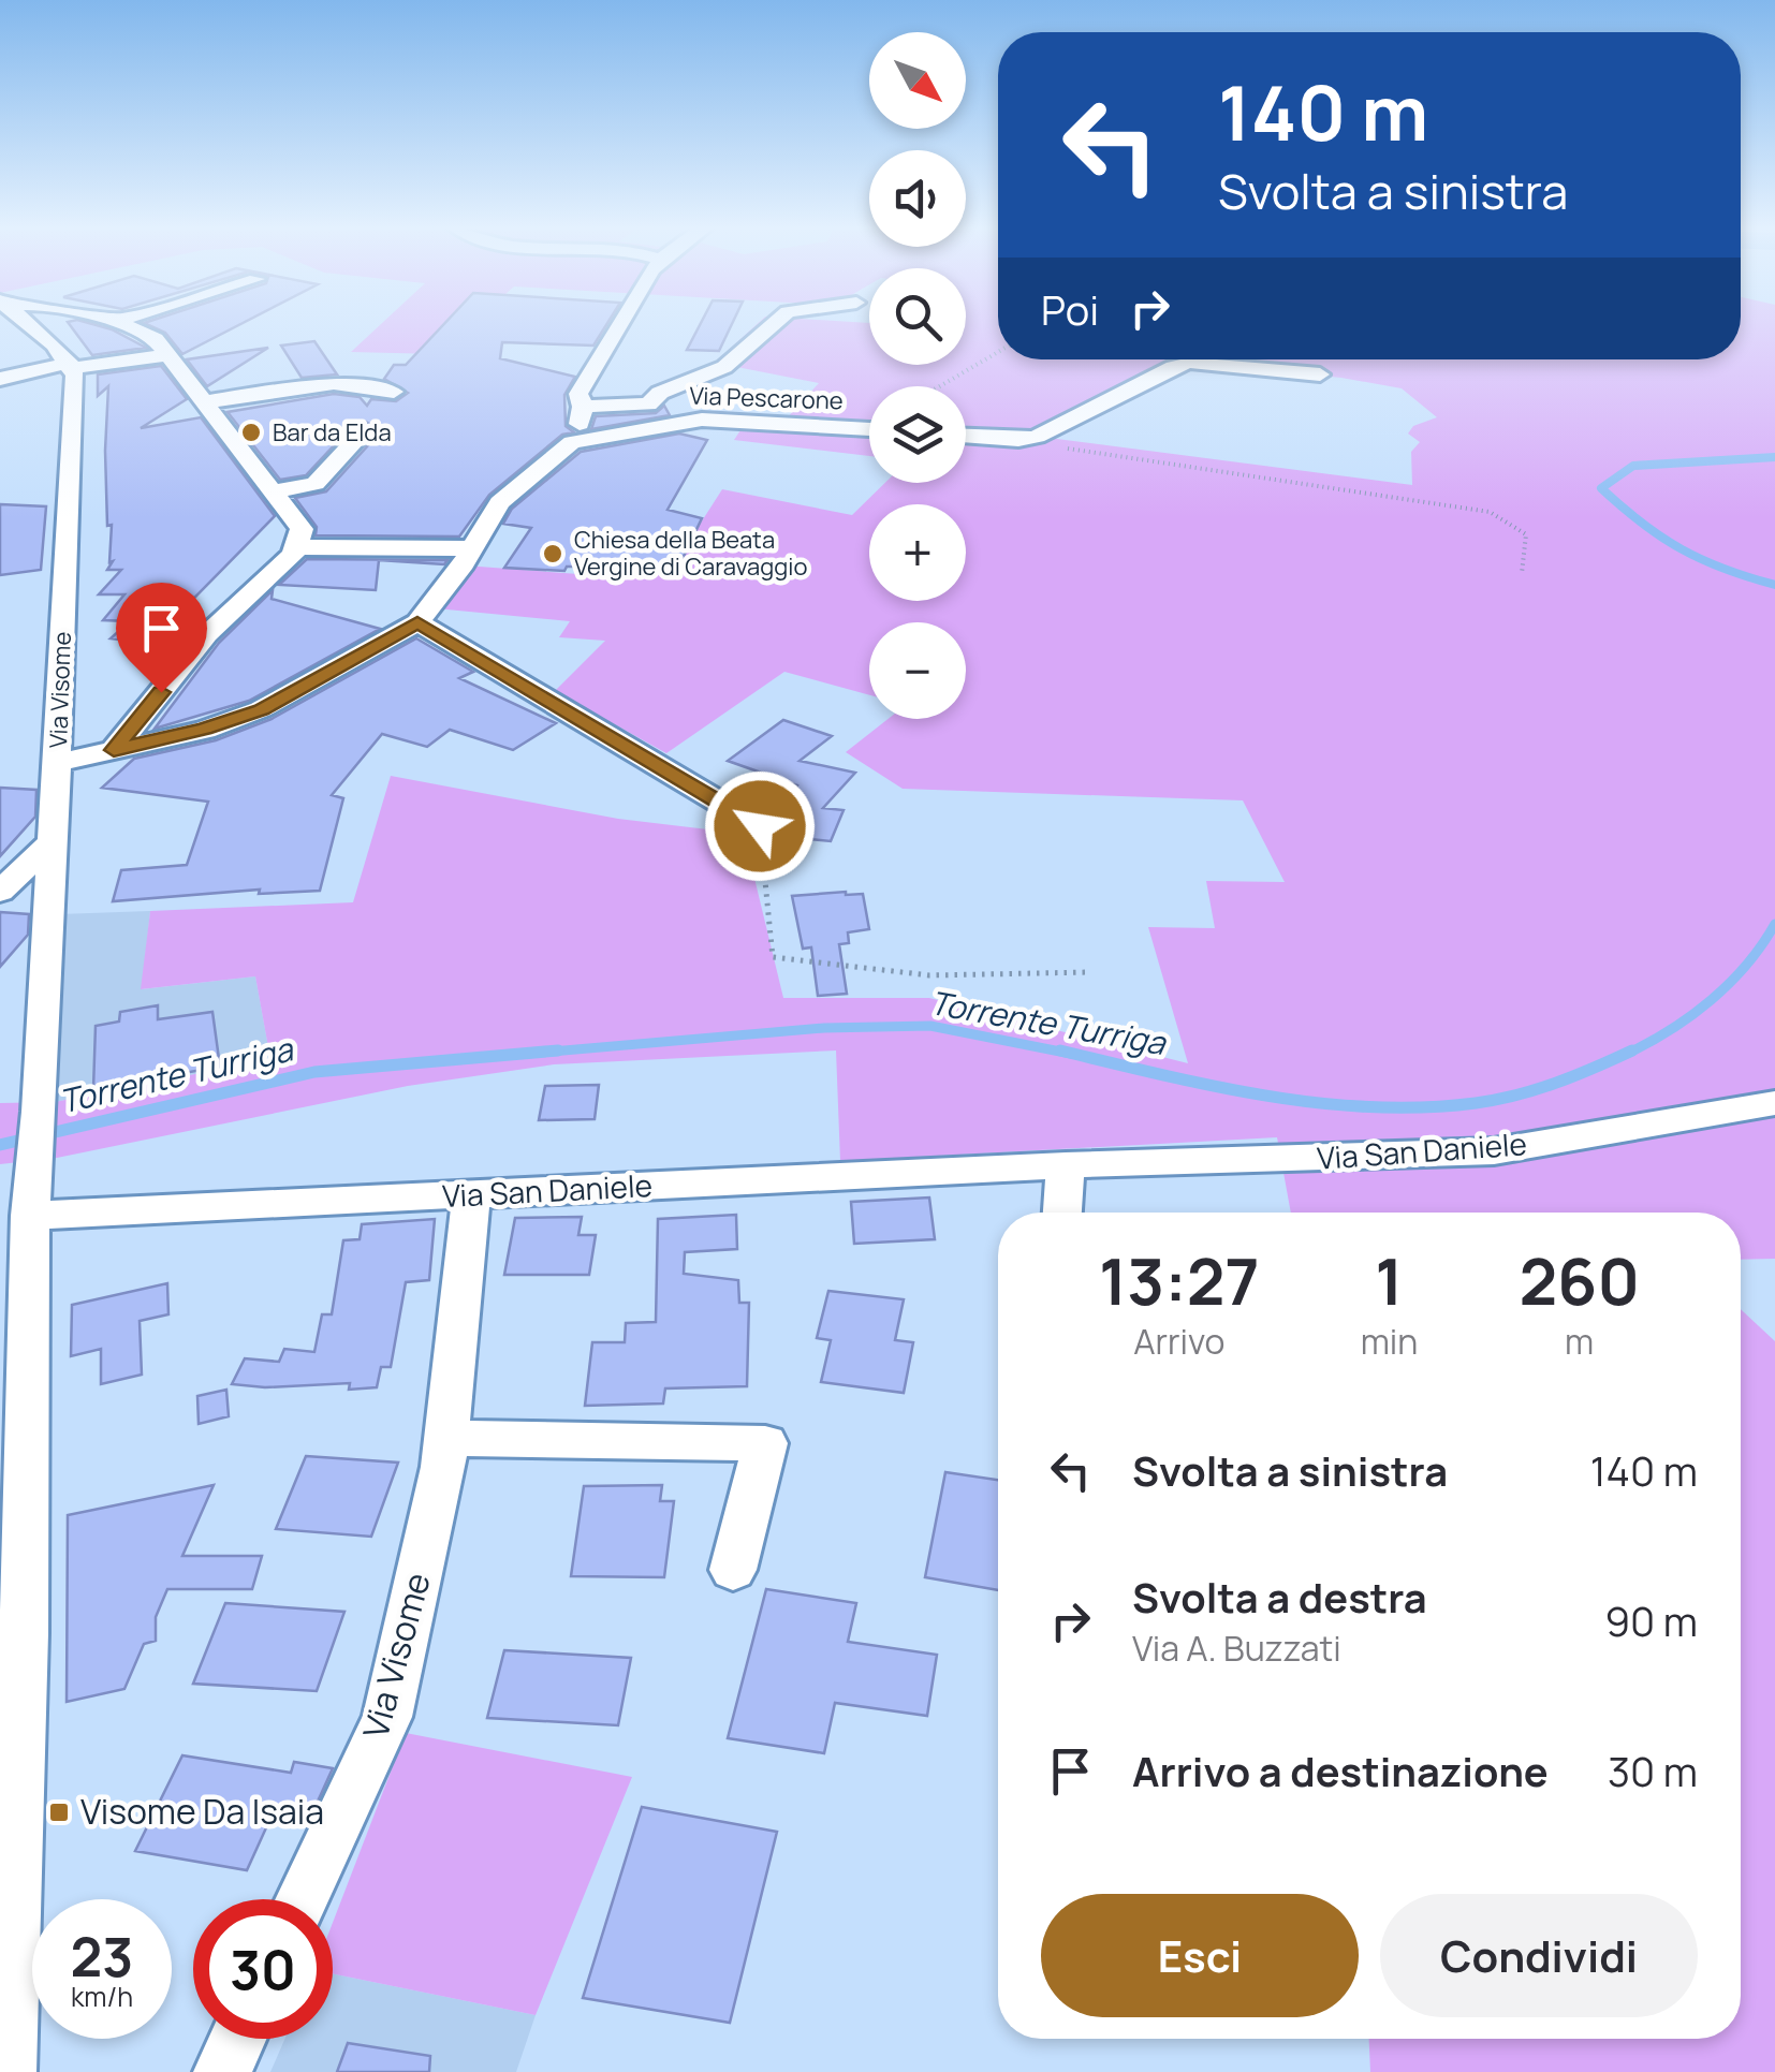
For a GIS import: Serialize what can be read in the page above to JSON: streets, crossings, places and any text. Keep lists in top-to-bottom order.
{
  "streets": {
    "street": ["Via Pescarone", "Via Visome", "Via San Daniele"]
  },
  "crossings": [
    ["Via Visome", "Via San Daniele"]
  ],
  "water": ["Torrente Turriga"],
  "places": {
    "other": ["Bar da Elda", "Chiesa della Beata Vergine di Caravaggio"],
    "transit": ["Visome Da Isaia"]
  },
  "north": "bottom right",
  "page": {
    "map_buttons": ["+", "−"],
    "turn": ["140 m", "Svolta a sinistra"],
    "then": "Poi",
    "eta": [
      "13:27",
      "Arrivo",
      "1",
      "min",
      "260",
      "m"
    ],
    "list": [
      {
        "name": "Svolta a sinistra",
        "value": "140 m"
      },
      {
        "name": "Svolta a destra",
        "note": "Via A. Buzzati",
        "value": "90 m"
      },
      {
        "name": "Arrivo a destinazione",
        "value": "30 m"
      }
    ],
    "buttons": ["Esci", "Condividi"],
    "speed": "23 km/h",
    "limit": "30"
  }
}
